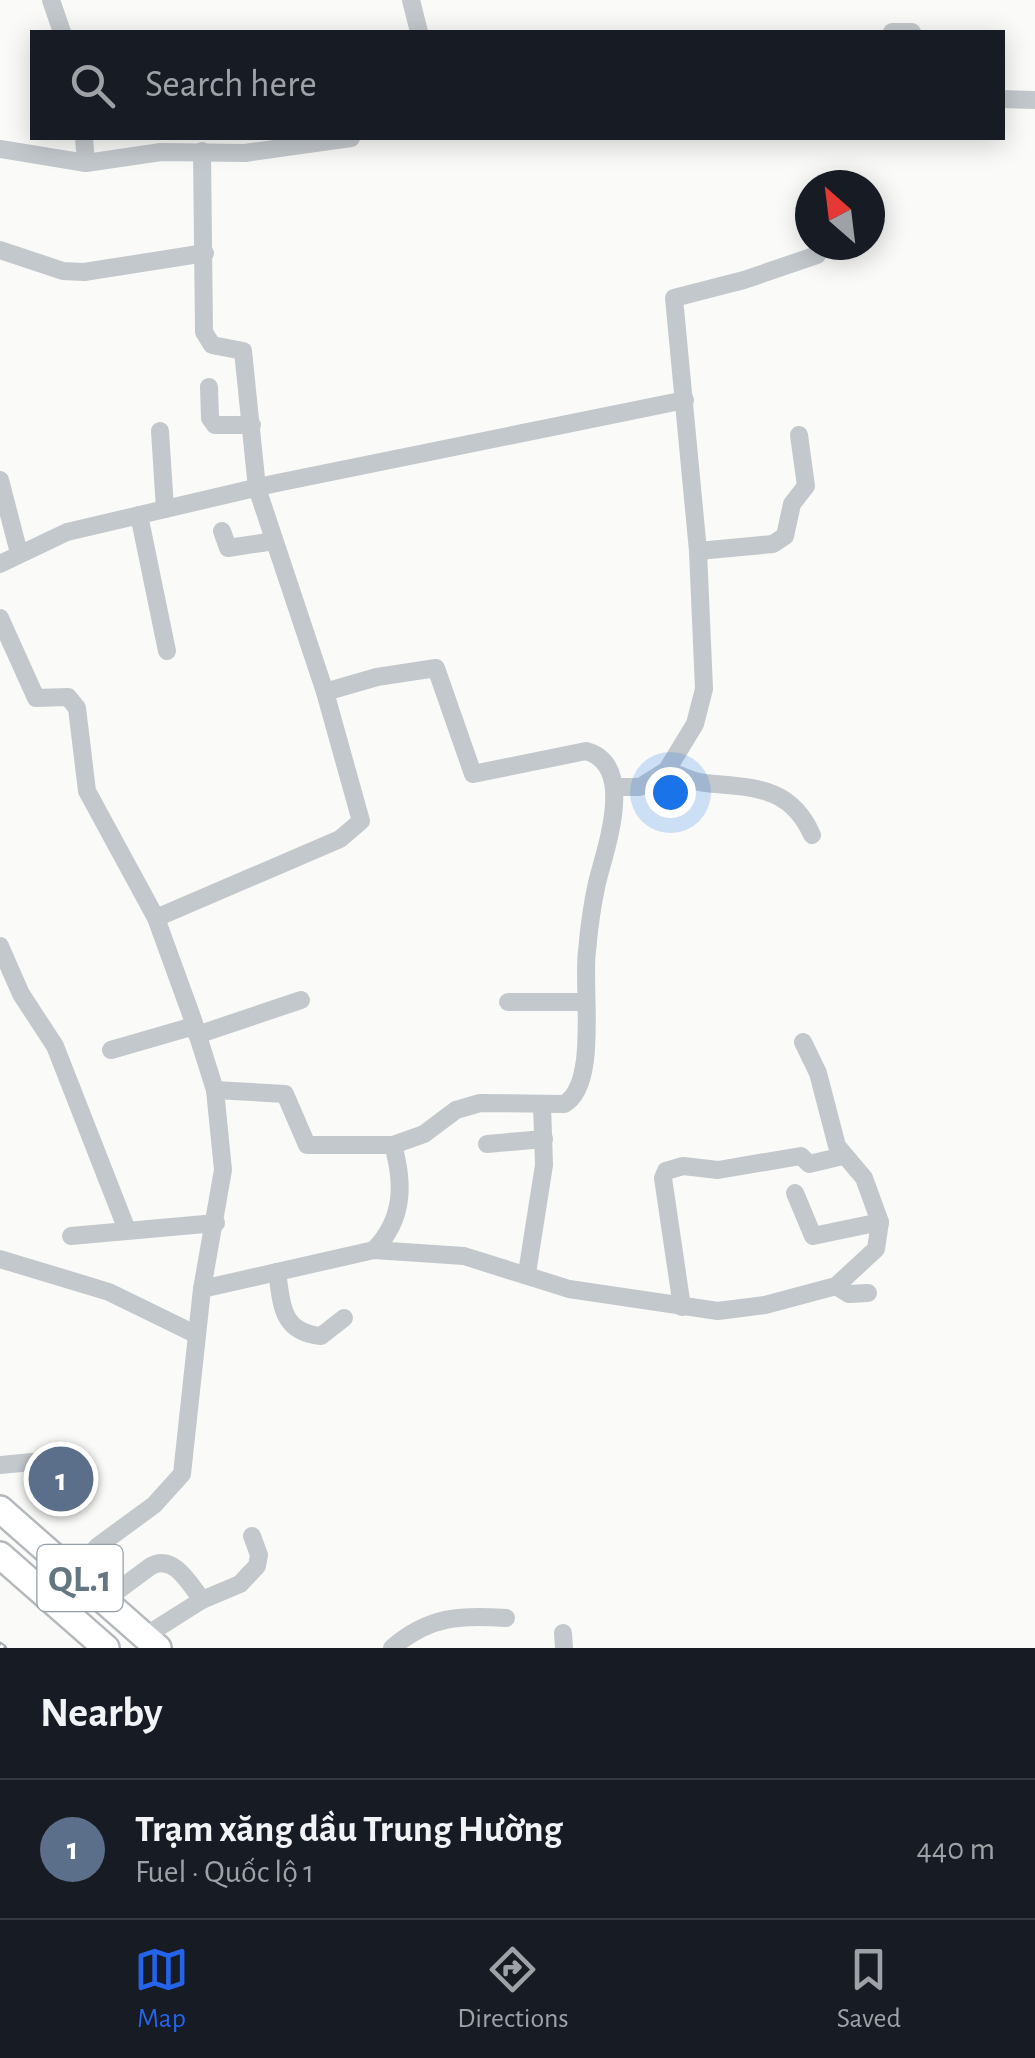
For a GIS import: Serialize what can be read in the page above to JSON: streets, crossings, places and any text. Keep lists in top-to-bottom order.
{
  "streets": {
    "highway": ["QL.1"]
  },
  "north": "top left",
  "page": {
    "search": "Search here",
    "pins": "1",
    "heading": "Nearby",
    "list": [
      {
        "mark": "1",
        "name": "Trạm xăng dầu Trung Hường",
        "note": "Fuel · Quốc lộ 1",
        "value": "440 m"
      }
    ],
    "nav": ["Map", "Directions", "Saved"]
  }
}
